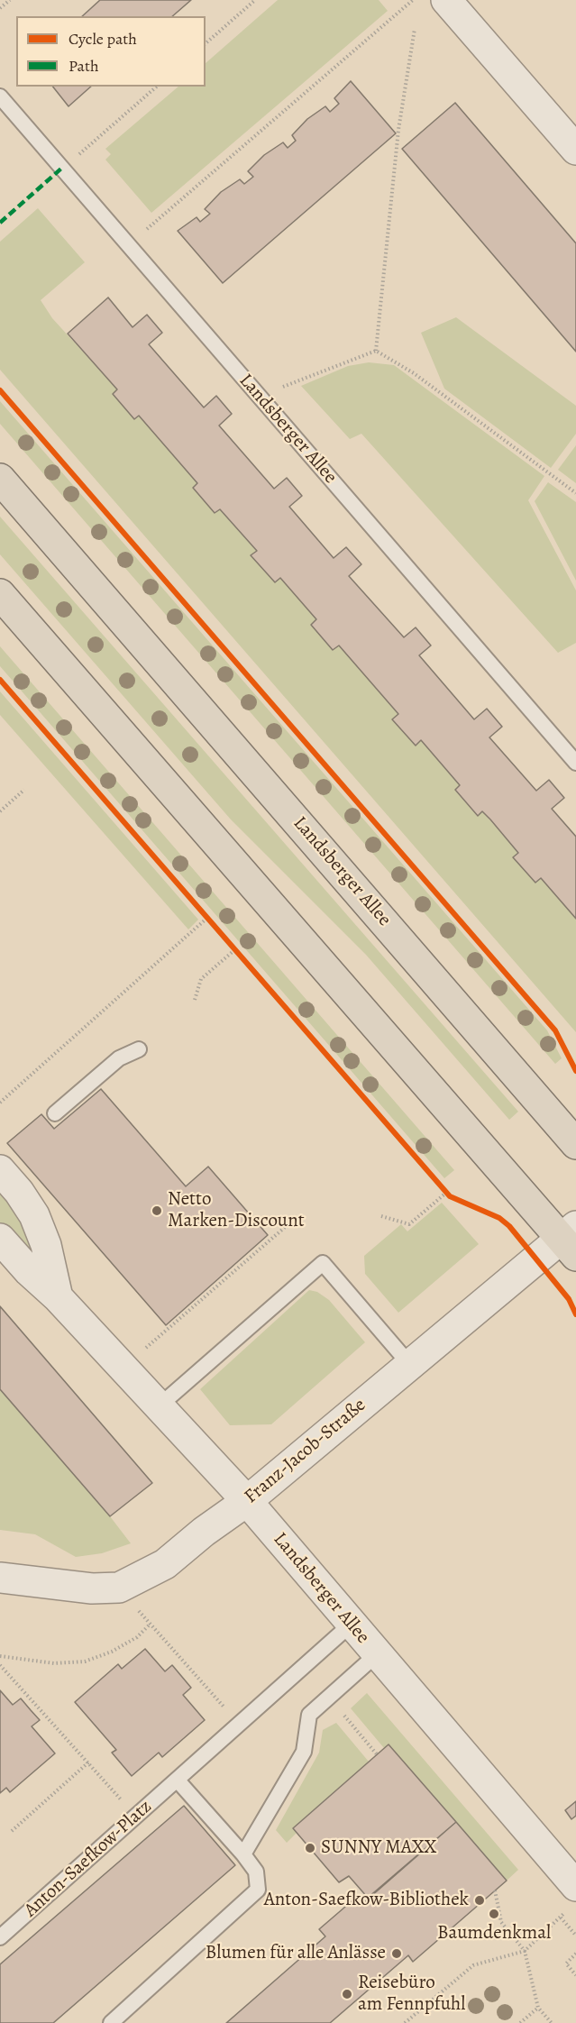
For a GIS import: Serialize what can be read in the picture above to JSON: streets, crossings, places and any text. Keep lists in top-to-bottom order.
{
  "streets": {
    "main road": ["Landsberger Allee"],
    "street": ["Franz-Jacob-Straße"],
    "lane": ["Anton-Saefkow-Platz"]
  },
  "crossings": [
    ["Landsberger Allee", "Franz-Jacob-Straße"],
    ["Landsberger Allee", "Anton-Saefkow-Platz"]
  ],
  "places": [
    "Netto Marken-Discount",
    "SUNNY MAXX",
    "Anton-Saefkow-Bibliothek",
    "Baumdenkmal",
    "Blumen für alle Anlässe",
    "Reisebüro am Fennpfuhl"
  ],
  "legend": ["Cycle path", "Path"]
}
